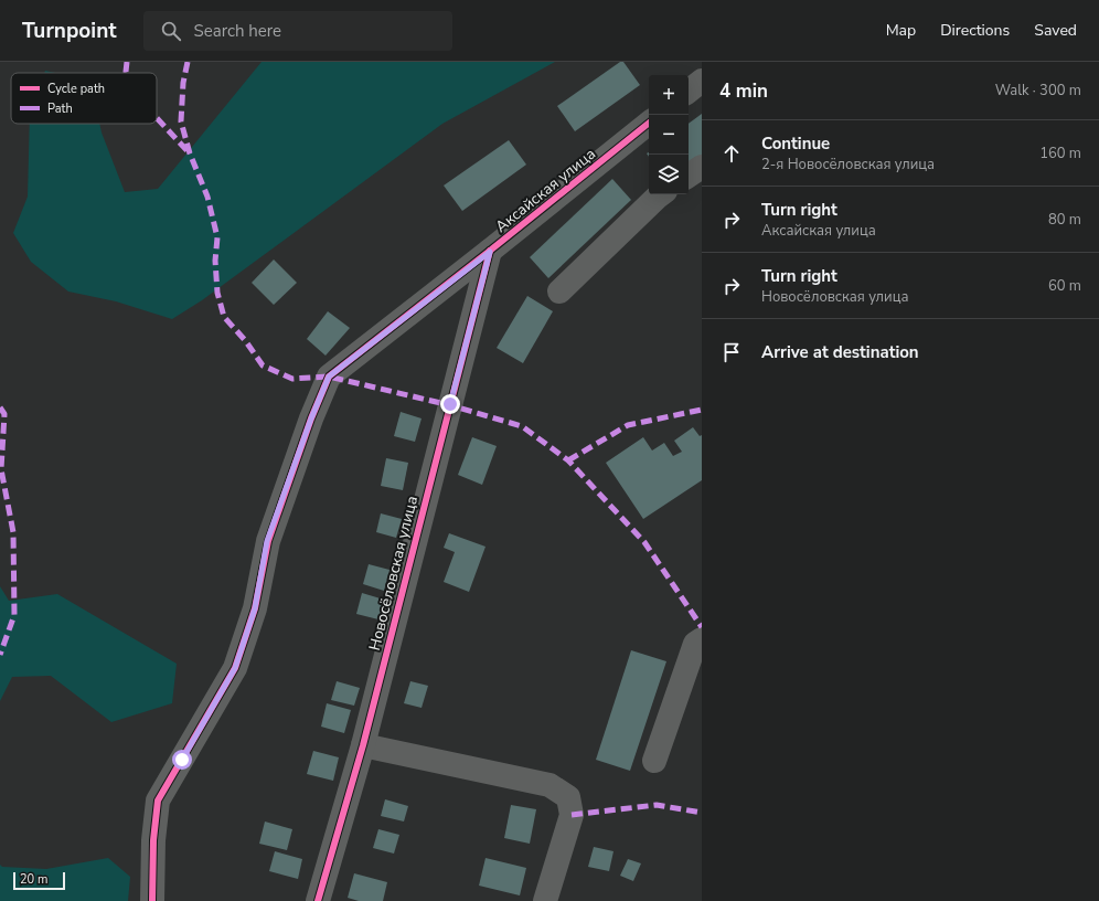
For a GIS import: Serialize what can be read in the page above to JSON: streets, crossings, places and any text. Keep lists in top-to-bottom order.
{
  "streets": {
    "street": ["Аксайская улица", "Новосёловская улица"]
  },
  "crossings": [
    ["Аксайская улица", "Новосёловская улица"]
  ],
  "legend": ["Cycle path", "Path"],
  "scale_bar": "20 m",
  "page": {
    "header": "Turnpoint",
    "search": "Search here",
    "nav": ["Map", "Directions", "Saved"],
    "heading": ["4 min", "Walk · 300 m"],
    "map_buttons": ["+", "−"],
    "list": [
      ["Continue", "2-я Новосёловская улица", "160 m"],
      ["Turn right", "Аксайская улица", "80 m"],
      ["Turn right", "Новосёловская улица", "60 m"],
      "Arrive at destination"
    ],
    "scale": "20 m"
  }
}
